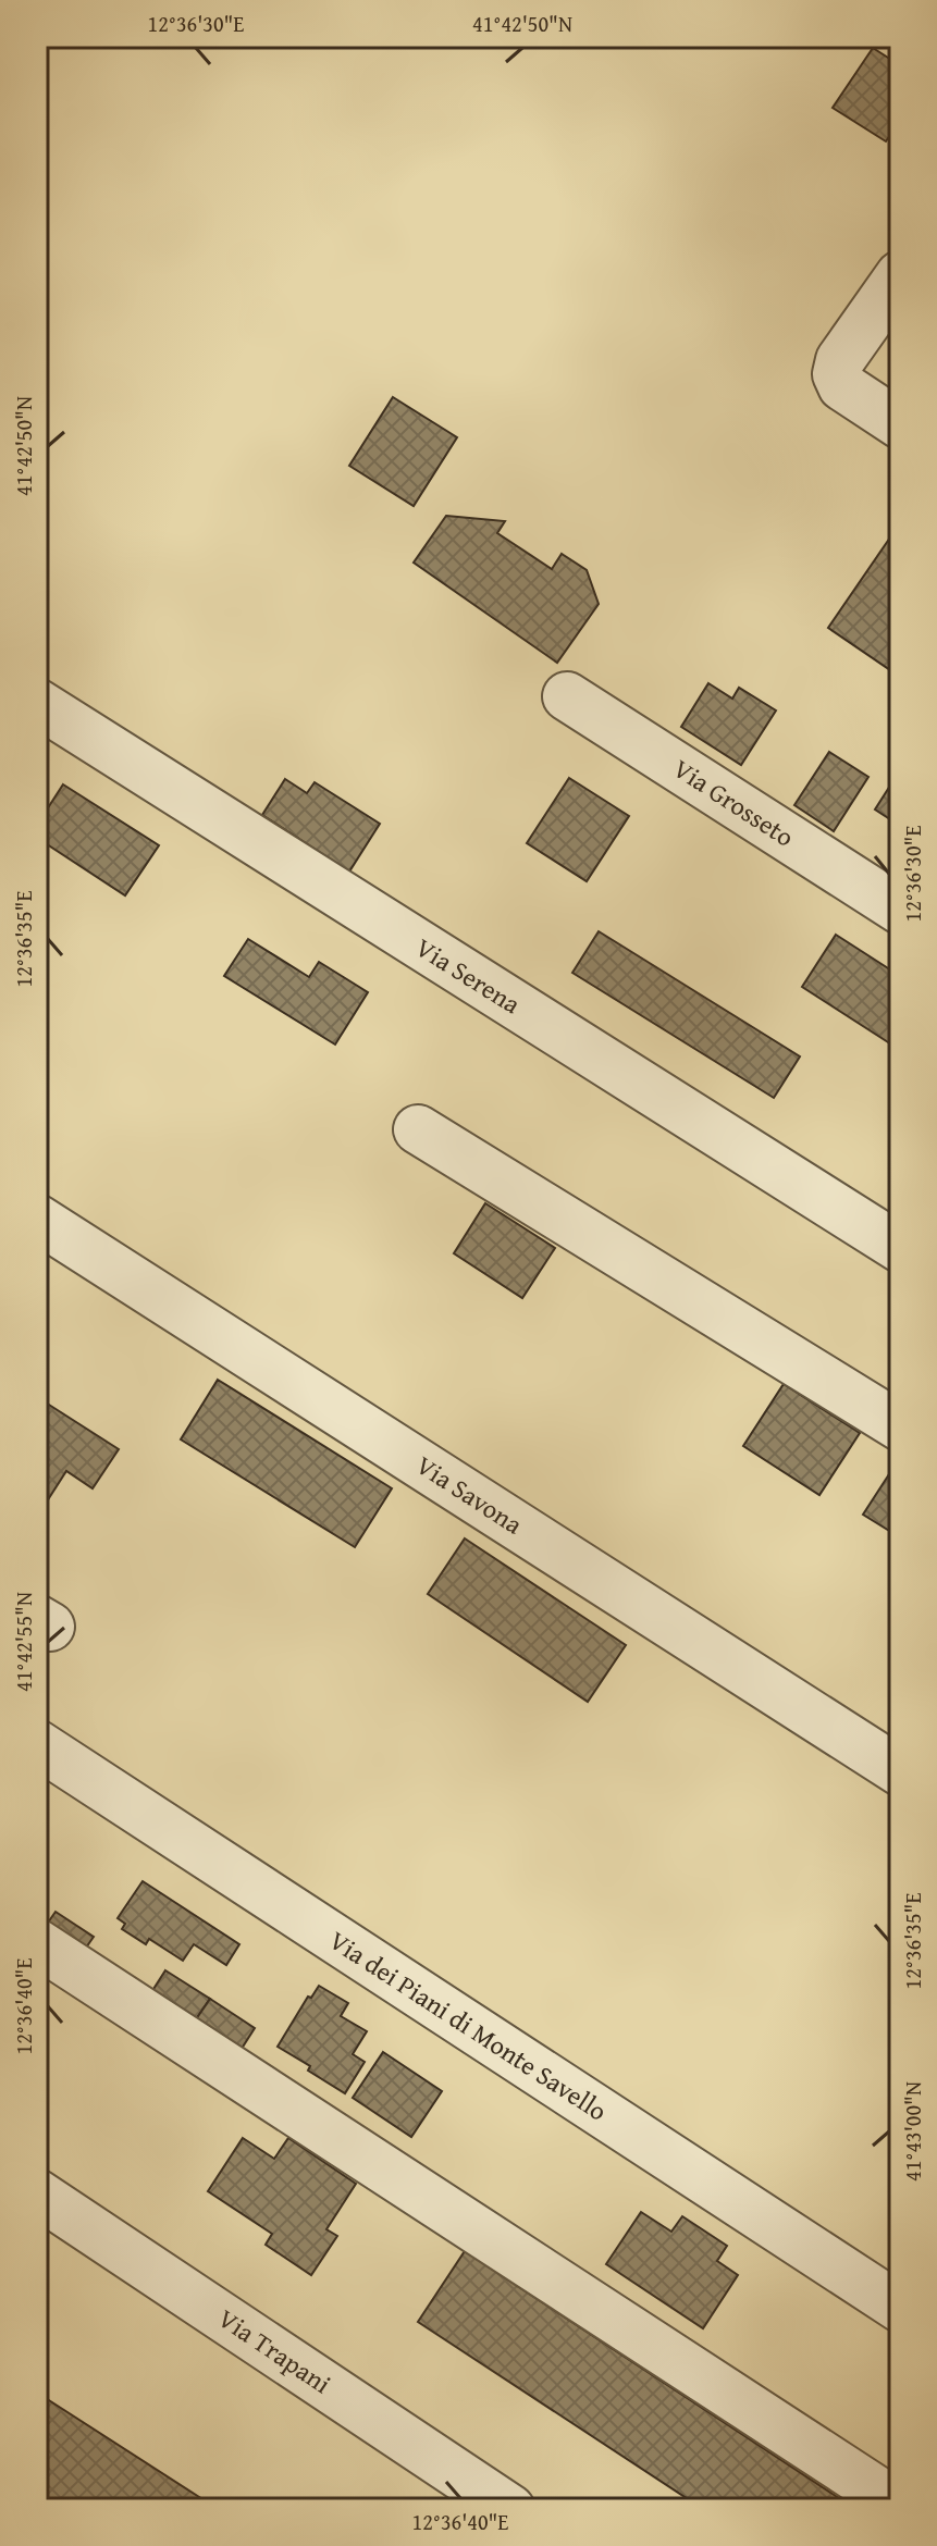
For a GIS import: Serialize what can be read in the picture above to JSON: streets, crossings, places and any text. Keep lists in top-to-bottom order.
{
  "streets": {
    "street": [
      "Via Grosseto",
      "Via Serena",
      "Via Savona",
      "Via dei Piani di Monte Savello",
      "Via Trapani"
    ]
  },
  "coordinates": [
    "12°36'30\"E",
    "41°42'50\"N",
    "12°36'35\"E",
    "41°42'55\"N",
    "12°36'40\"E",
    "41°43'00\"N"
  ]
}
